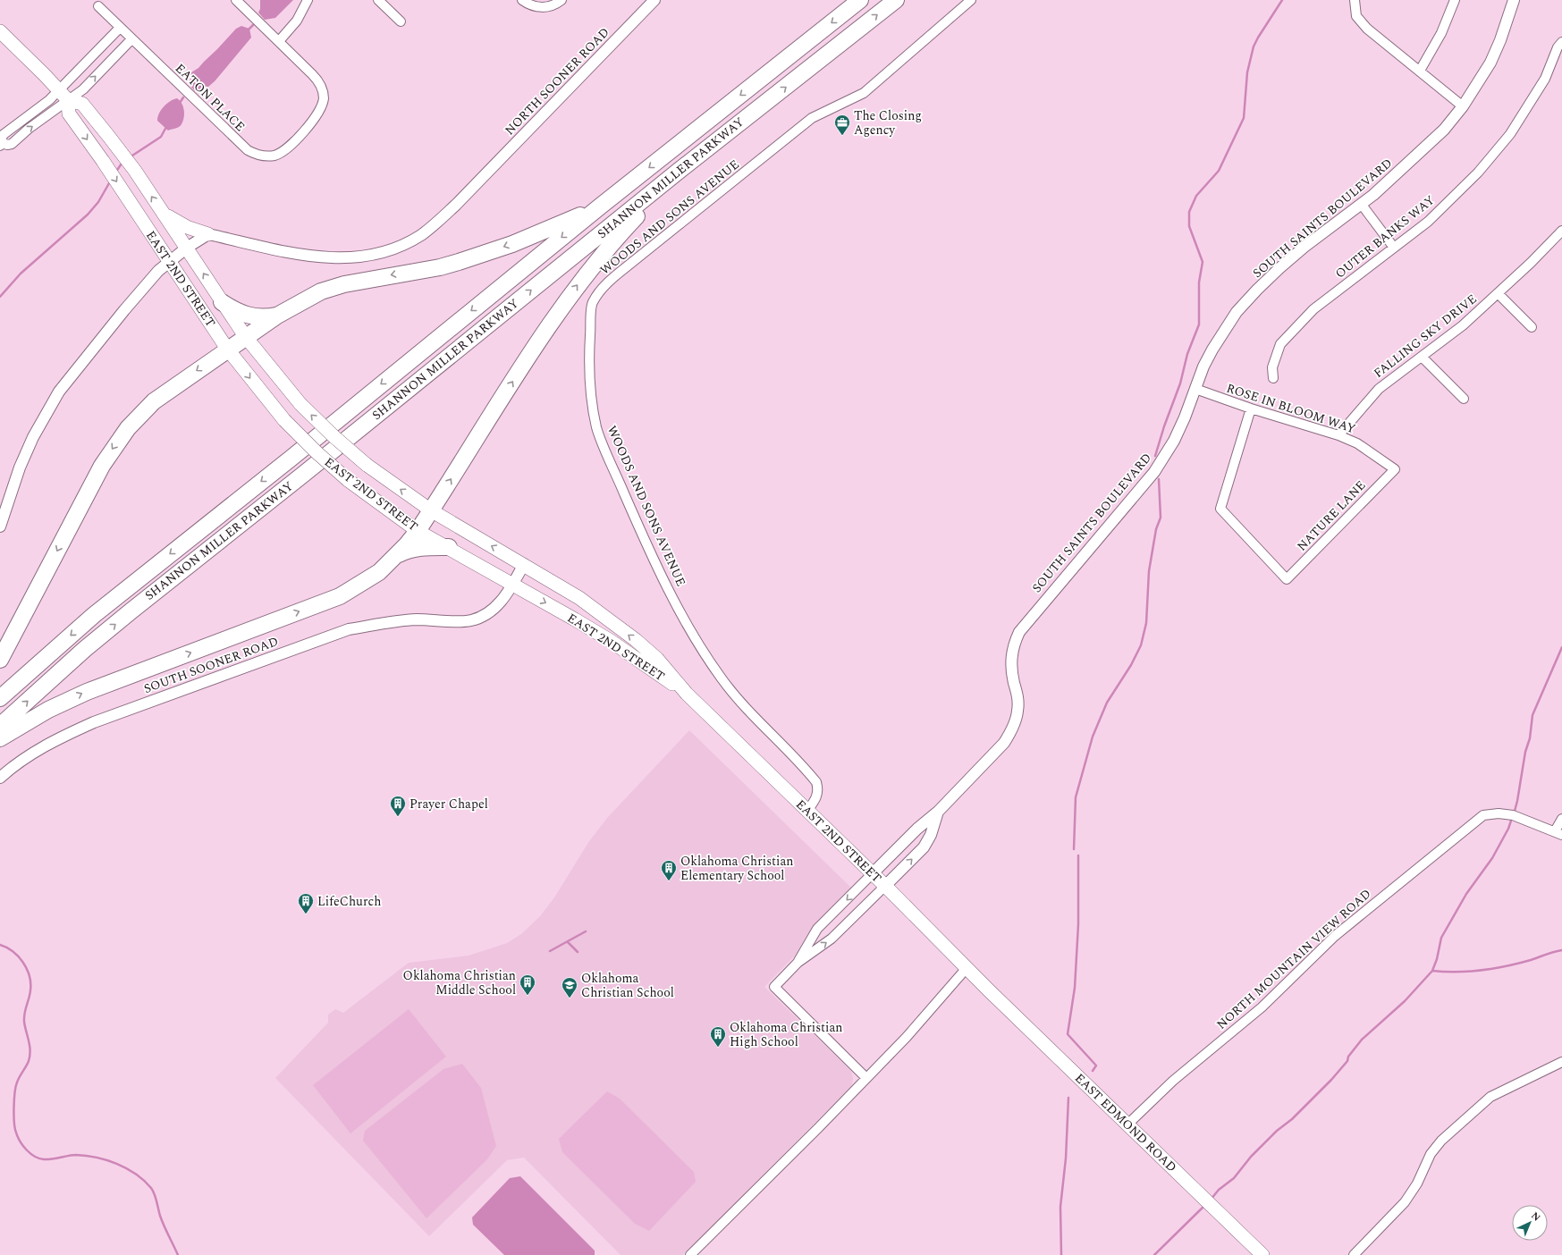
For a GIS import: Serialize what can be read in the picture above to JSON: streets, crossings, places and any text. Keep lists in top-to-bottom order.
{
  "streets": {
    "highway": ["SHANNON MILLER PARKWAY"],
    "main road": ["EAST 2ND STREET", "EAST EDMOND ROAD"],
    "street": [
      "NORTH SOONER ROAD",
      "EATON PLACE",
      "WOODS AND SONS AVENUE",
      "SOUTH SAINTS BOULEVARD",
      "OUTER BANKS WAY",
      "FALLING SKY DRIVE",
      "ROSE IN BLOOM WAY",
      "NATURE LANE",
      "SOUTH SOONER ROAD",
      "NORTH MOUNTAIN VIEW ROAD"
    ]
  },
  "crossings": [
    ["WOODS AND SONS AVENUE", "EAST 2ND STREET"],
    ["SOUTH SAINTS BOULEVARD", "EAST 2ND STREET"],
    ["SOUTH SAINTS BOULEVARD", "ROSE IN BLOOM WAY"],
    ["EAST 2ND STREET", "SOUTH SOONER ROAD"],
    ["EAST 2ND STREET", "EAST EDMOND ROAD"],
    ["FALLING SKY DRIVE", "ROSE IN BLOOM WAY"],
    ["ROSE IN BLOOM WAY", "NATURE LANE"],
    ["NORTH MOUNTAIN VIEW ROAD", "EAST EDMOND ROAD"]
  ],
  "places": {
    "office": ["The Closing Agency"],
    "building": [
      "Prayer Chapel",
      "Oklahoma Christian Elementary School",
      "LifeChurch",
      "Oklahoma Christian Middle School",
      "Oklahoma Christian High School"
    ],
    "school or university": ["Oklahoma Christian School"]
  },
  "north": "top right"
}
